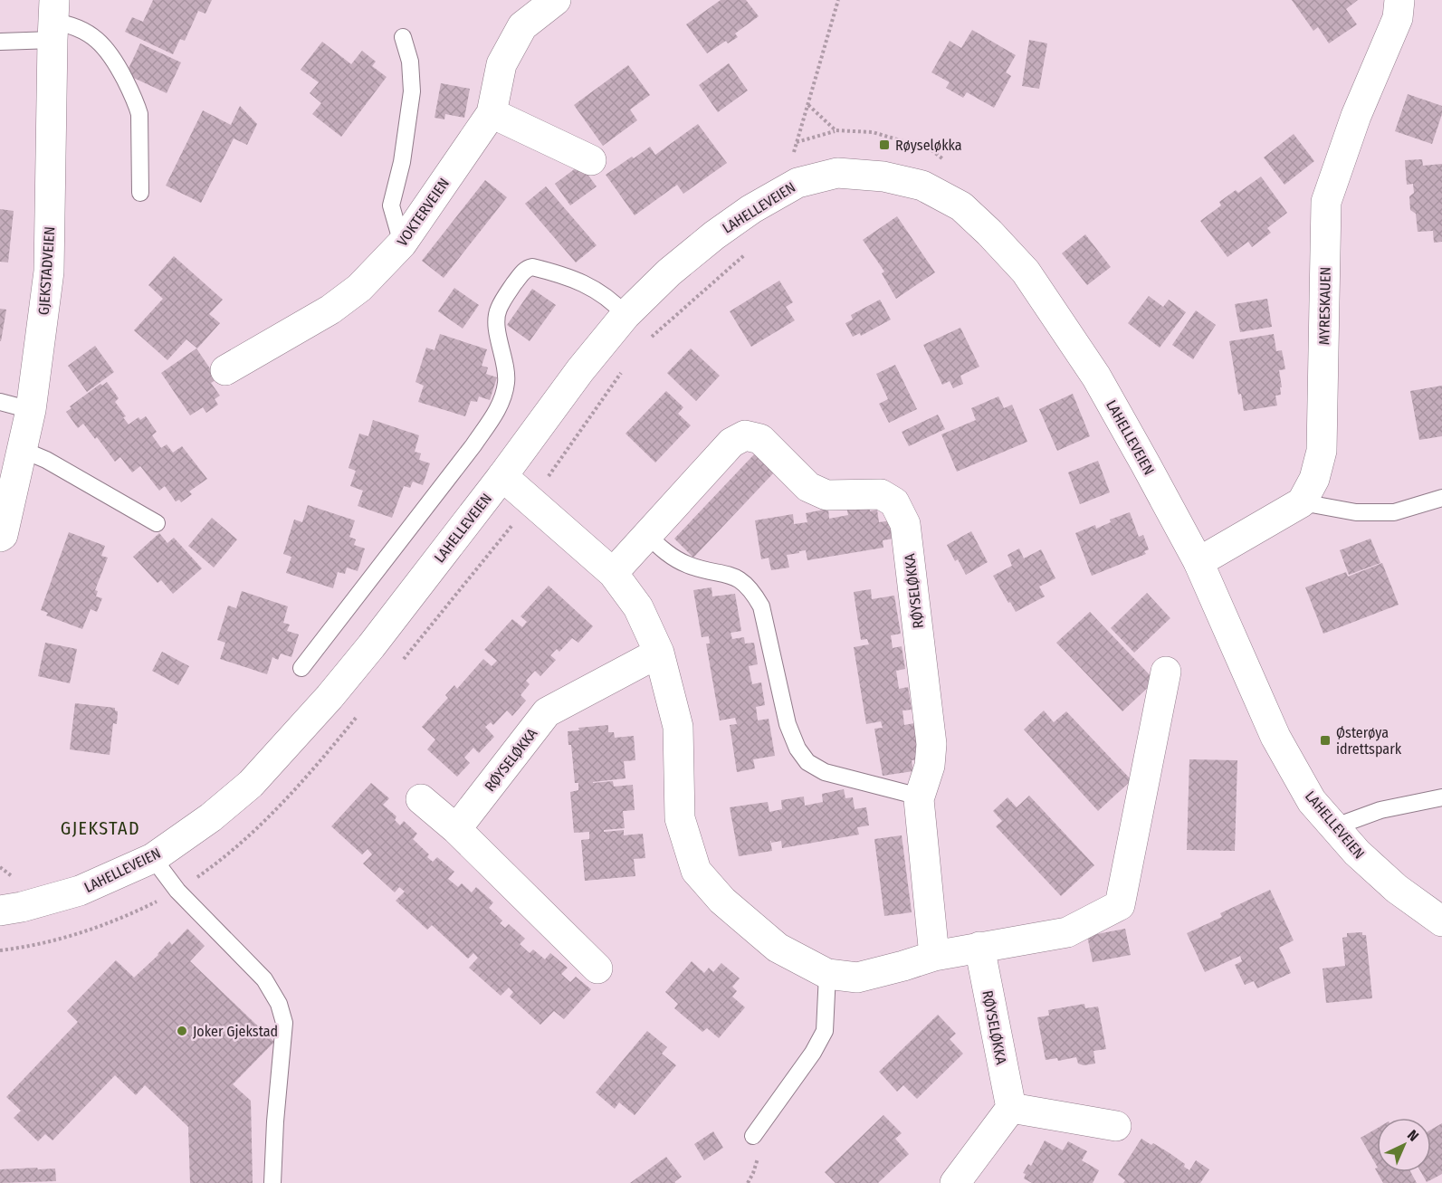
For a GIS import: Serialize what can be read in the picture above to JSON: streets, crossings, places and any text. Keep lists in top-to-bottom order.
{
  "streets": {
    "street": [
      "LAHELLEVEIEN",
      "VOKTERVEIEN",
      "GJEKSTADVEIEN",
      "MYRESKAUEN",
      "RØYSELØKKA"
    ]
  },
  "districts": ["GJEKSTAD"],
  "places": {
    "transit": ["Røyseløkka", "Østerøya idrettspark"],
    "other": ["Joker Gjekstad"]
  },
  "north": "top right"
}
